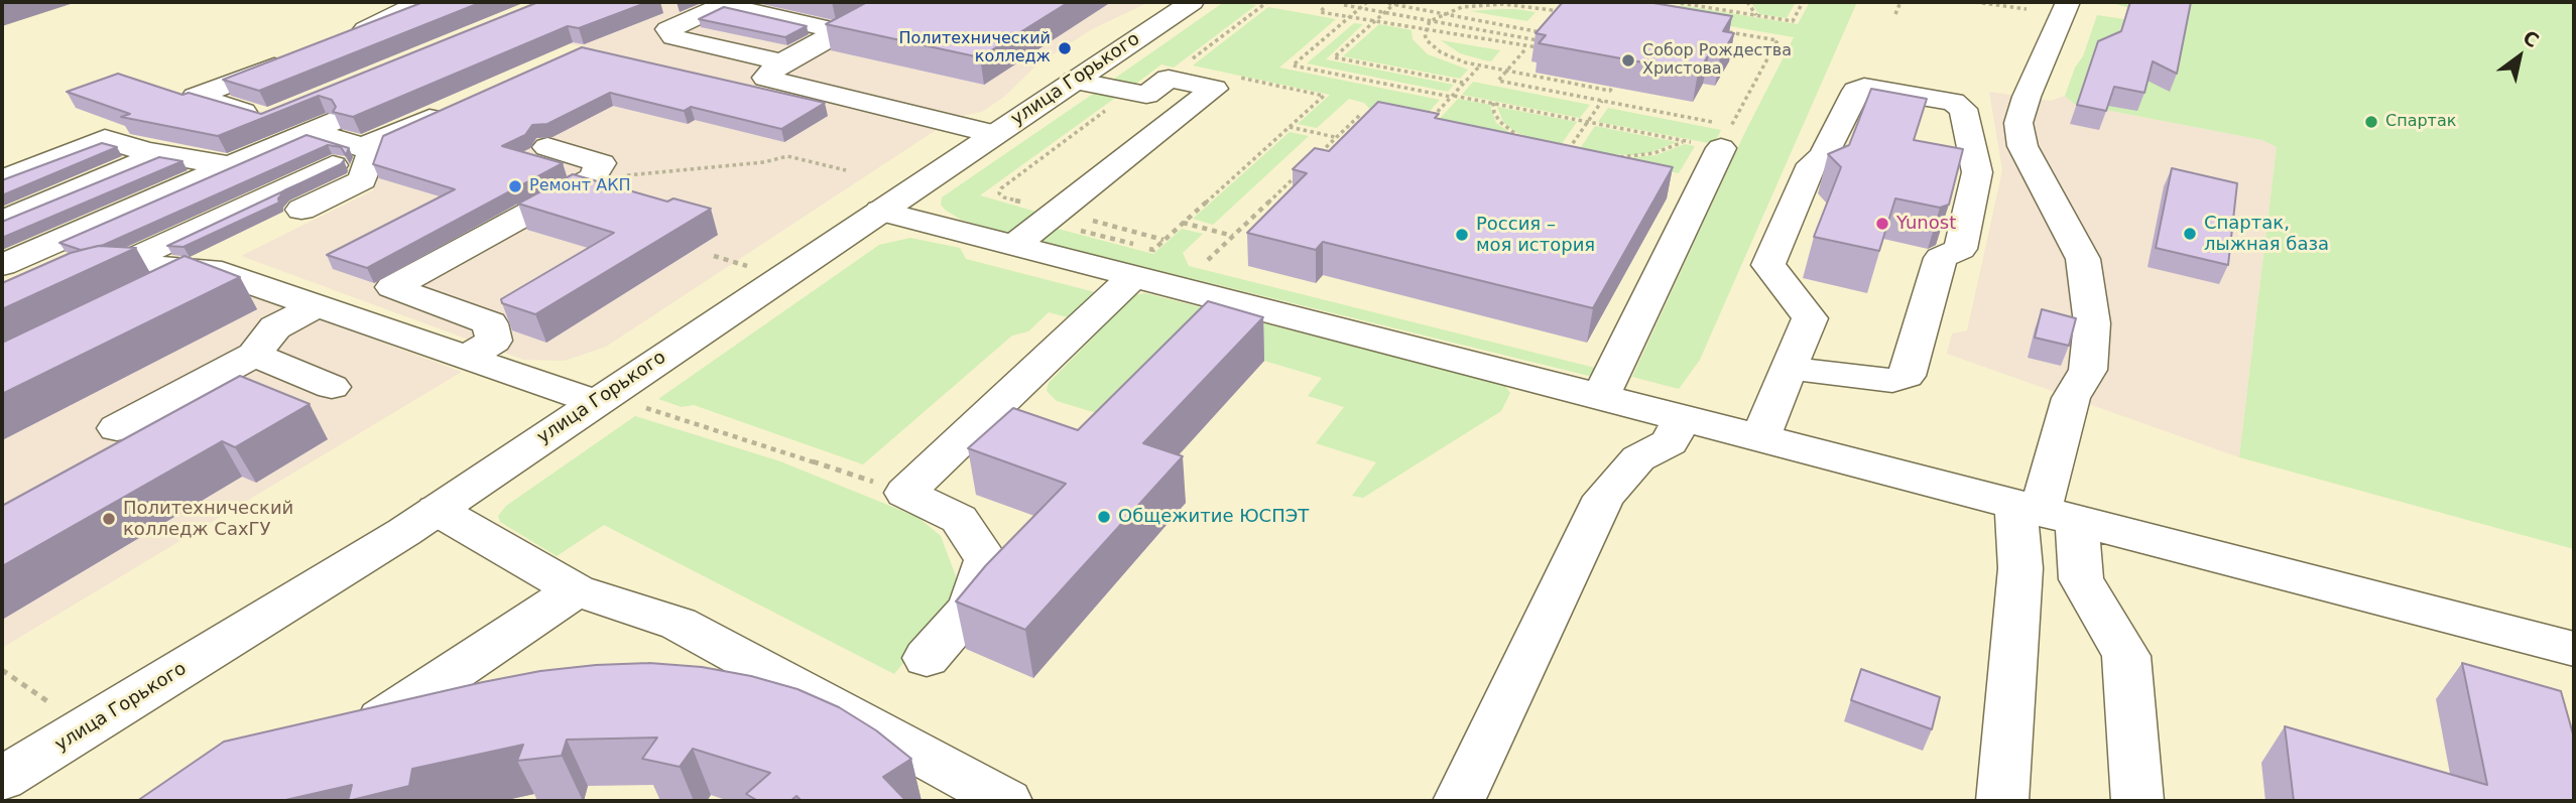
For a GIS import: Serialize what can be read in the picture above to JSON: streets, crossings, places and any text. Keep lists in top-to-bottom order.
{
  "streets": {
    "main road": ["улица Горького"]
  },
  "places": [
    "Политехнический колледж",
    "Собор Рождества Христова",
    "Спартак",
    "Ремонт АКП",
    "Yunost",
    "Спартак, лыжная база",
    "Россия – моя история",
    "Общежитие ЮСПЭТ",
    "Политехнический колледж СахГУ"
  ],
  "north": "top right"
}
